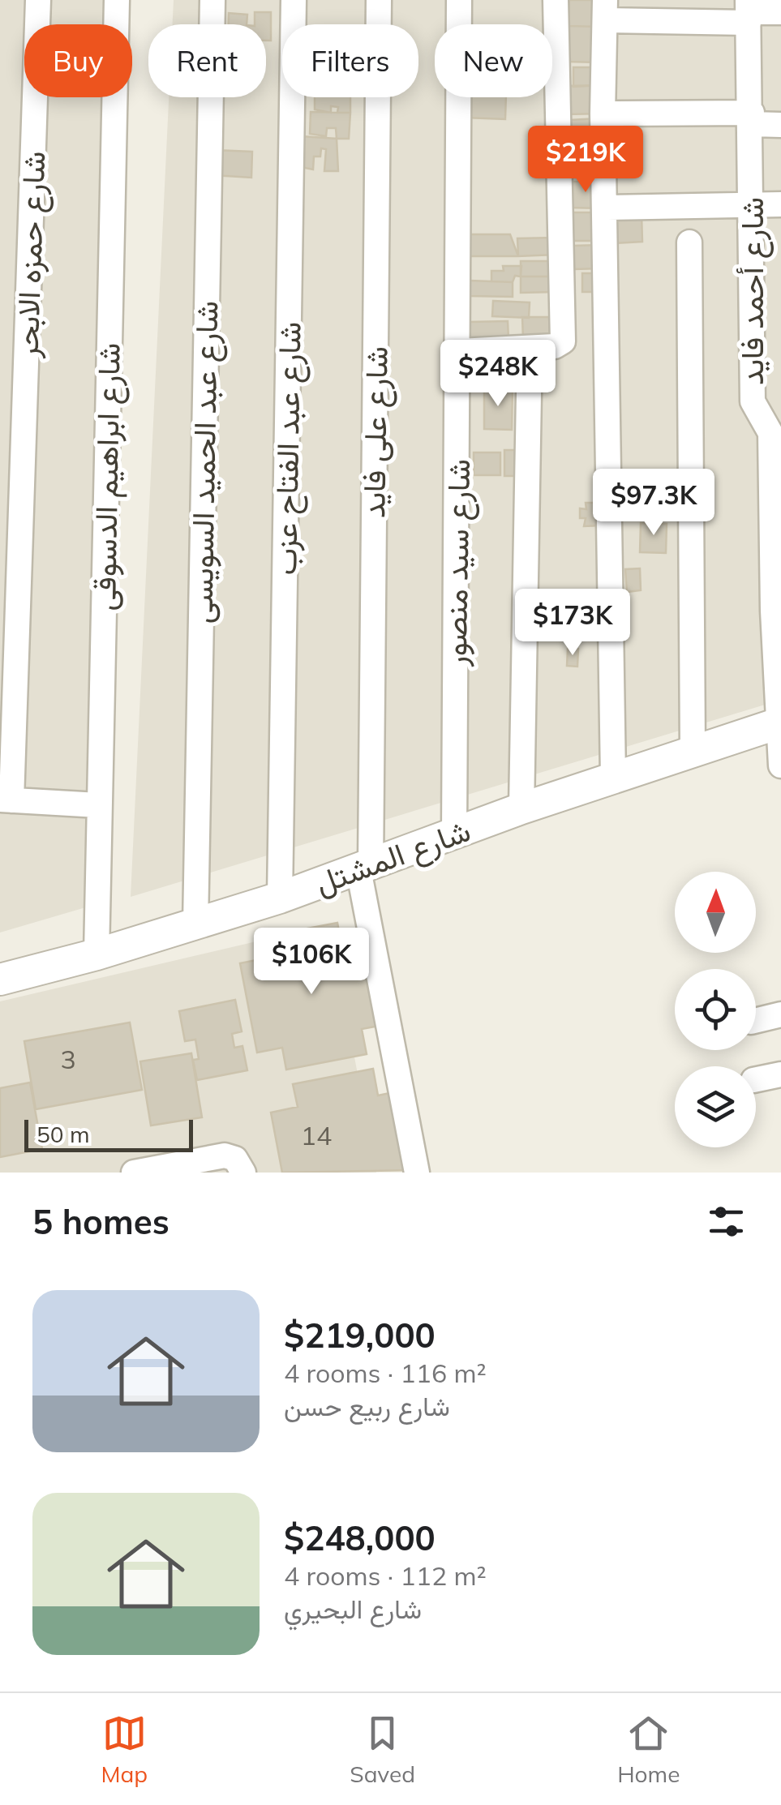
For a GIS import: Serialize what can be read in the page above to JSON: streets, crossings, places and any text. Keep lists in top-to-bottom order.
{
  "streets": {
    "street": [
      "شارع حمزه الابحر",
      "شارع أحمد فايد",
      "شارع على فايد",
      "شارع عبد الفتاح عزب",
      "شارع عبد الحميد السويسى",
      "شارع ابراهيم الدسوقى",
      "شارع سيد منصور",
      "شارع المشتل"
    ]
  },
  "crossings": [
    ["شارع أحمد فايد", "شارع المشتل"],
    ["شارع على فايد", "شارع المشتل"],
    ["شارع عبد الفتاح عزب", "شارع المشتل"],
    ["شارع عبد الحميد السويسى", "شارع المشتل"],
    ["شارع ابراهيم الدسوقى", "شارع المشتل"],
    ["شارع سيد منصور", "شارع المشتل"]
  ],
  "house_numbers": ["3", "14"],
  "scale_bar": "50 m",
  "north": "top",
  "page": {
    "chip": [
      "Buy",
      "Rent",
      "Filters",
      "New"
    ],
    "price": [
      "$219K",
      "$248K",
      "$97.3K",
      "$173K",
      "$106K"
    ],
    "scale": "50 m",
    "heading": "5 homes",
    "list": [
      {
        "name": "$219,000",
        "note": "4 rooms · 116 m² · شارع ربيع حسن"
      },
      {
        "name": "$248,000",
        "note": "4 rooms · 112 m² · شارع البحيري"
      }
    ],
    "tabs": ["Map", "Saved", "Home"]
  }
}
